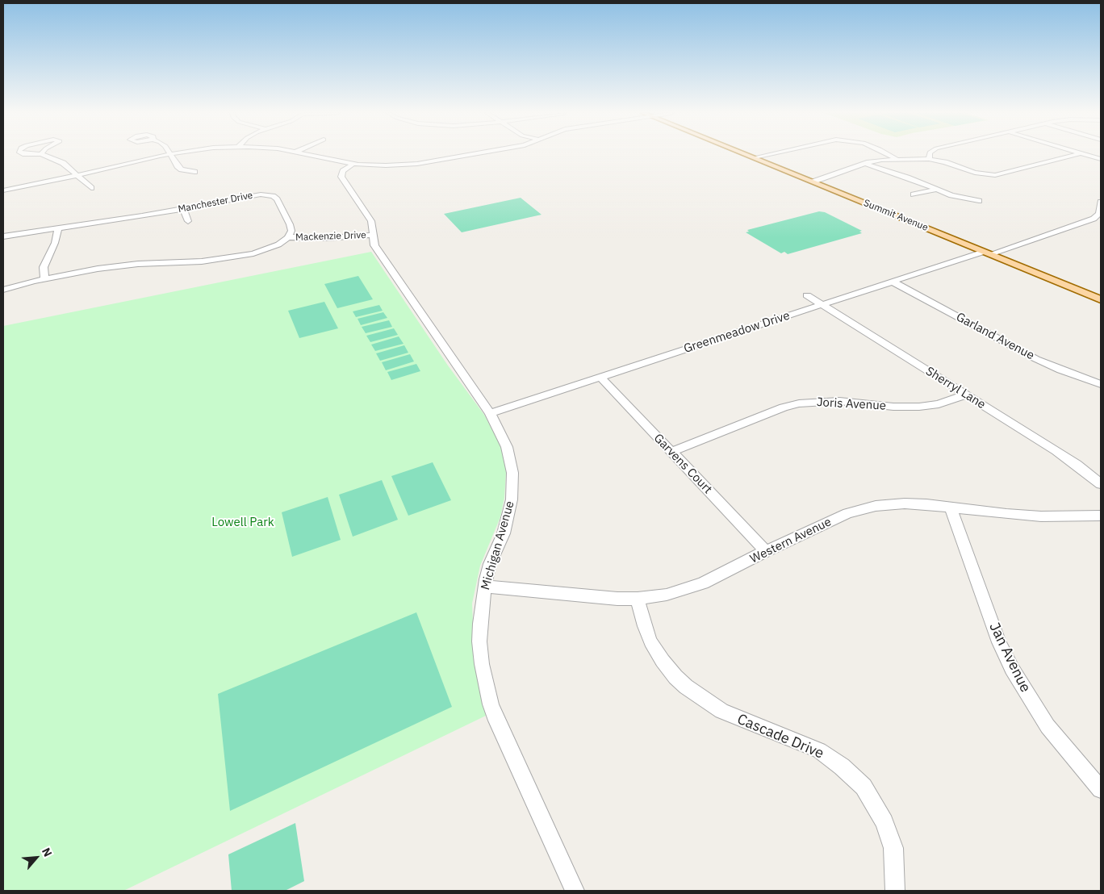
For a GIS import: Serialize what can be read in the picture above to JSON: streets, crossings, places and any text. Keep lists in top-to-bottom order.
{
  "streets": {
    "main road": ["Summit Avenue"],
    "street": [
      "Manchester Drive",
      "Mackenzie Drive",
      "Greenmeadow Drive",
      "Garland Avenue",
      "Sherryl Lane",
      "Joris Avenue",
      "Garvens Court",
      "Western Avenue",
      "Michigan Avenue",
      "Jan Avenue",
      "Cascade Drive"
    ]
  },
  "crossings": [
    ["Manchester Drive", "Mackenzie Drive"],
    ["Summit Avenue", "Greenmeadow Drive"],
    ["Mackenzie Drive", "Michigan Avenue"],
    ["Greenmeadow Drive", "Garland Avenue"],
    ["Greenmeadow Drive", "Sherryl Lane"],
    ["Greenmeadow Drive", "Garvens Court"],
    ["Greenmeadow Drive", "Michigan Avenue"],
    ["Sherryl Lane", "Joris Avenue"],
    ["Joris Avenue", "Garvens Court"],
    ["Garvens Court", "Western Avenue"],
    ["Western Avenue", "Michigan Avenue"],
    ["Western Avenue", "Jan Avenue"],
    ["Western Avenue", "Cascade Drive"]
  ],
  "parks": ["Lowell Park"],
  "north": "top right"
}
